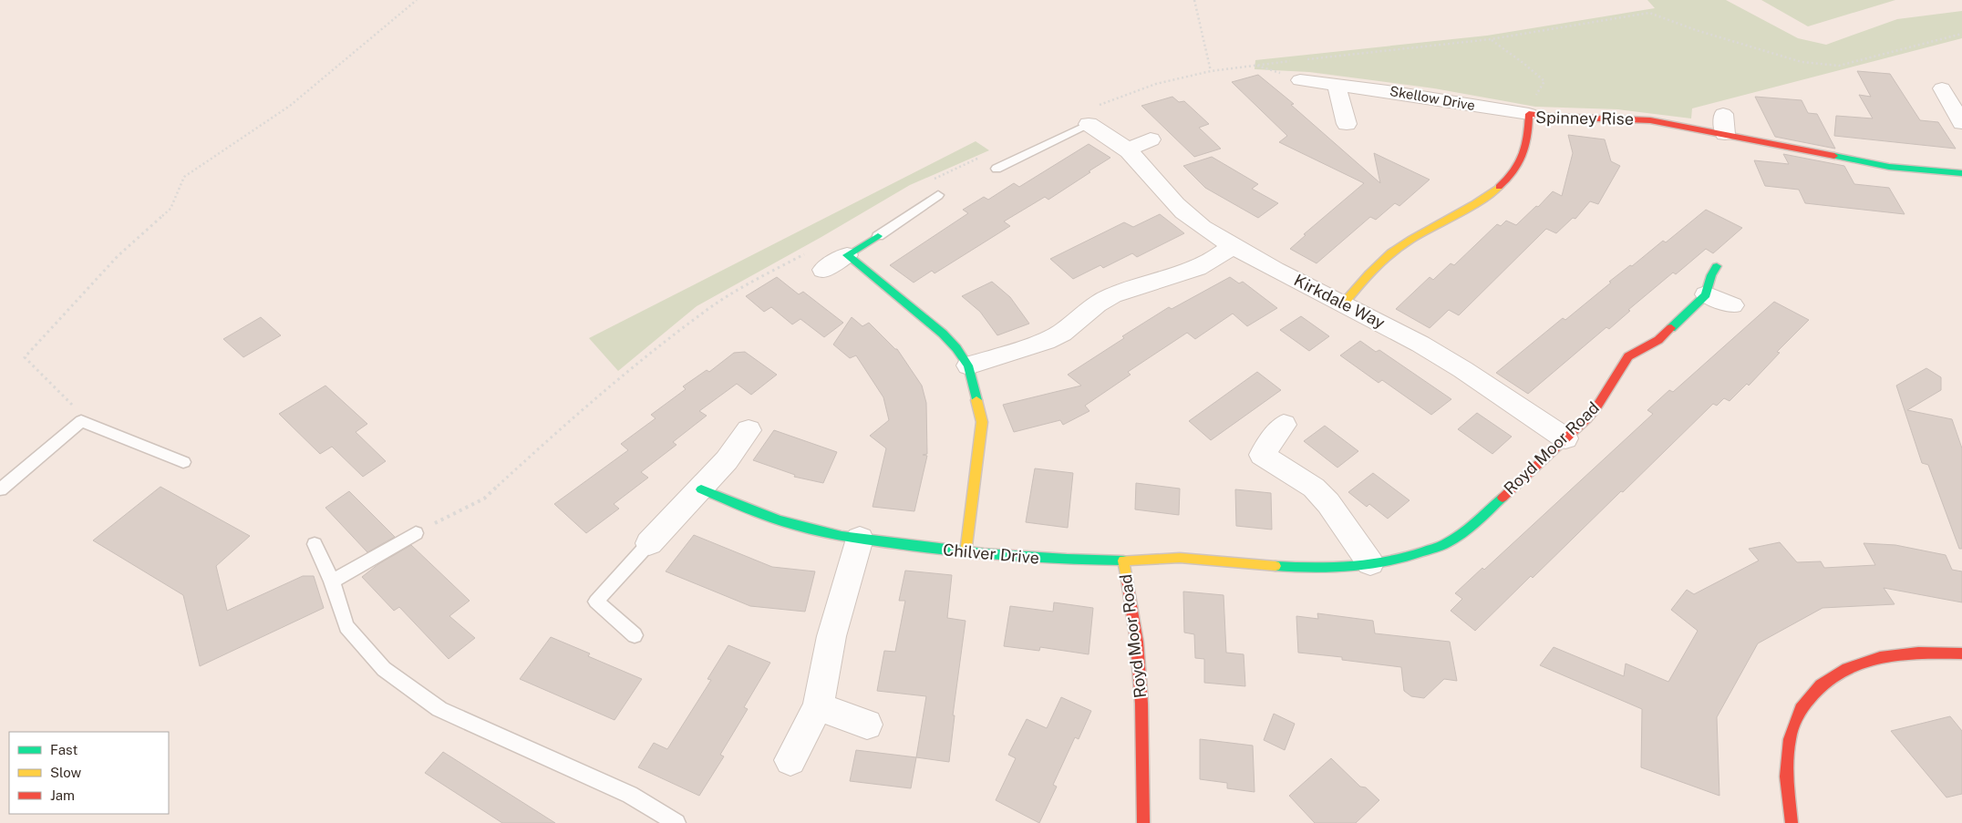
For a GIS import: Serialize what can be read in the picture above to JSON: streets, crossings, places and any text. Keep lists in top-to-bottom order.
{
  "streets": {
    "street": [
      "Skellow Drive",
      "Spinney Rise",
      "Kirkdale Way",
      "Royd Moor Road",
      "Chilver Drive"
    ]
  },
  "crossings": [
    ["Skellow Drive", "Spinney Rise"],
    ["Spinney Rise", "Kirkdale Way"],
    ["Kirkdale Way", "Royd Moor Road"],
    ["Royd Moor Road", "Chilver Drive"]
  ],
  "legend": ["Fast", "Slow", "Jam"]
}
